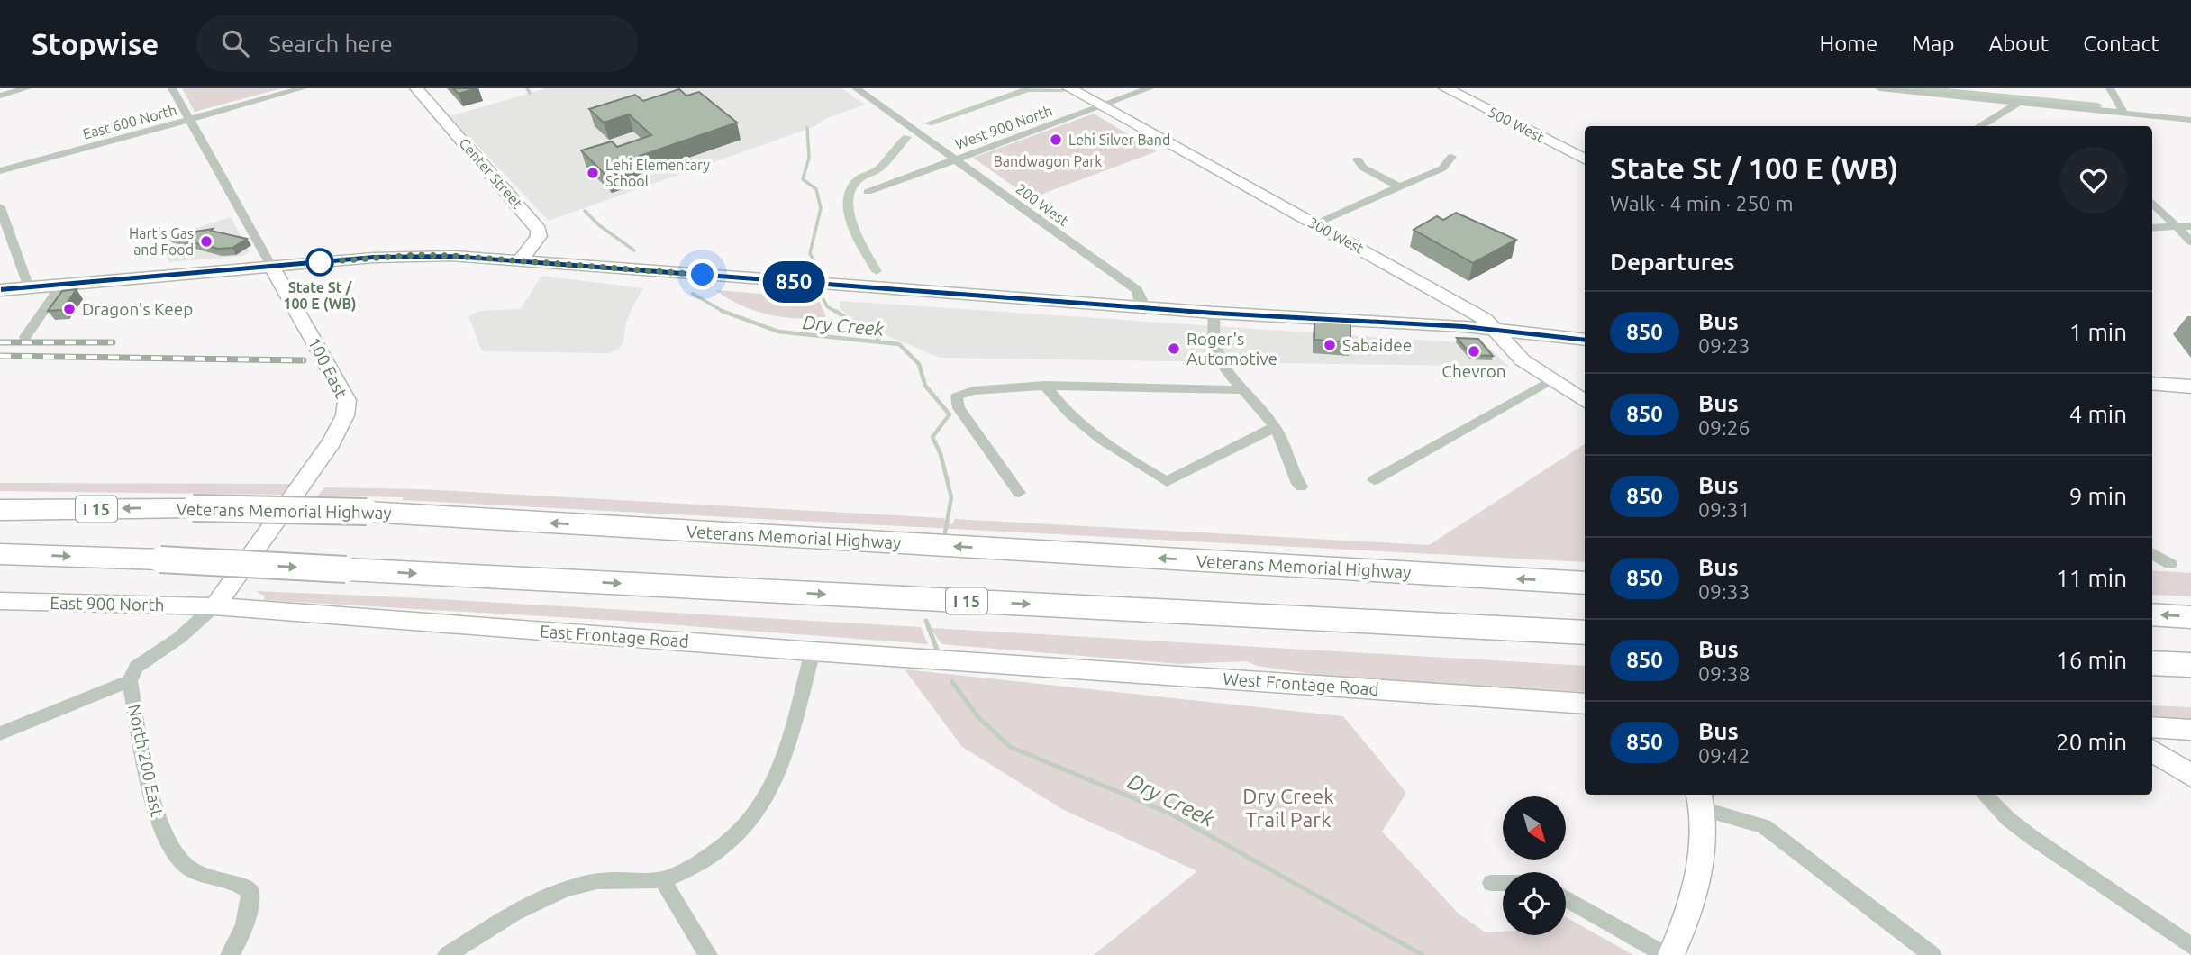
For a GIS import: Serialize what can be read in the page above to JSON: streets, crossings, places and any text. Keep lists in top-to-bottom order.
{
  "streets": {
    "highway": ["I 15", "Veterans Memorial Highway"],
    "street": [
      "East 600 North",
      "500 West",
      "West 900 North",
      "Center Street",
      "200 West",
      "300 West",
      "100 East",
      "East 900 North",
      "East Frontage Road",
      "West Frontage Road",
      "North 200 East"
    ]
  },
  "crossings": [
    ["East 600 North", "100 East"],
    ["West 900 North", "200 West"],
    ["West 900 North", "300 West"],
    ["100 East", "East 900 North"],
    ["100 East", "East Frontage Road"],
    ["100 East", "North 200 East"],
    ["East 900 North", "East Frontage Road"],
    ["East 900 North", "North 200 East"],
    ["East Frontage Road", "West Frontage Road"],
    ["East Frontage Road", "North 200 East"]
  ],
  "water": ["Dry Creek"],
  "parks": ["Bandwagon Park", "Dry Creek Trail Park"],
  "places": [
    "Lehi Silver Band",
    "Lehi Elementary School",
    "Hart's Gas and Food",
    "State St / 100 E (WB)",
    "Dragon's Keep",
    "Sabaidee",
    "Roger's Automotive",
    "Chevron"
  ],
  "lines": ["bus line 850"],
  "north": "bottom right",
  "page": {
    "header": "Stopwise",
    "search": "Search here",
    "nav": [
      "Home",
      "Map",
      "About",
      "Contact"
    ],
    "on_map": "850",
    "heading": [
      ["State St / 100 E (WB)", "Walk · 4 min · 250 m"],
      "Departures"
    ],
    "list": [
      {
        "mark": "850",
        "name": "Bus",
        "note": "09:23",
        "value": "1 min"
      },
      {
        "mark": "850",
        "name": "Bus",
        "note": "09:26",
        "value": "4 min"
      },
      {
        "mark": "850",
        "name": "Bus",
        "note": "09:31",
        "value": "9 min"
      },
      {
        "mark": "850",
        "name": "Bus",
        "note": "09:33",
        "value": "11 min"
      },
      {
        "mark": "850",
        "name": "Bus",
        "note": "09:38",
        "value": "16 min"
      },
      {
        "mark": "850",
        "name": "Bus",
        "note": "09:42",
        "value": "20 min"
      }
    ]
  }
}
